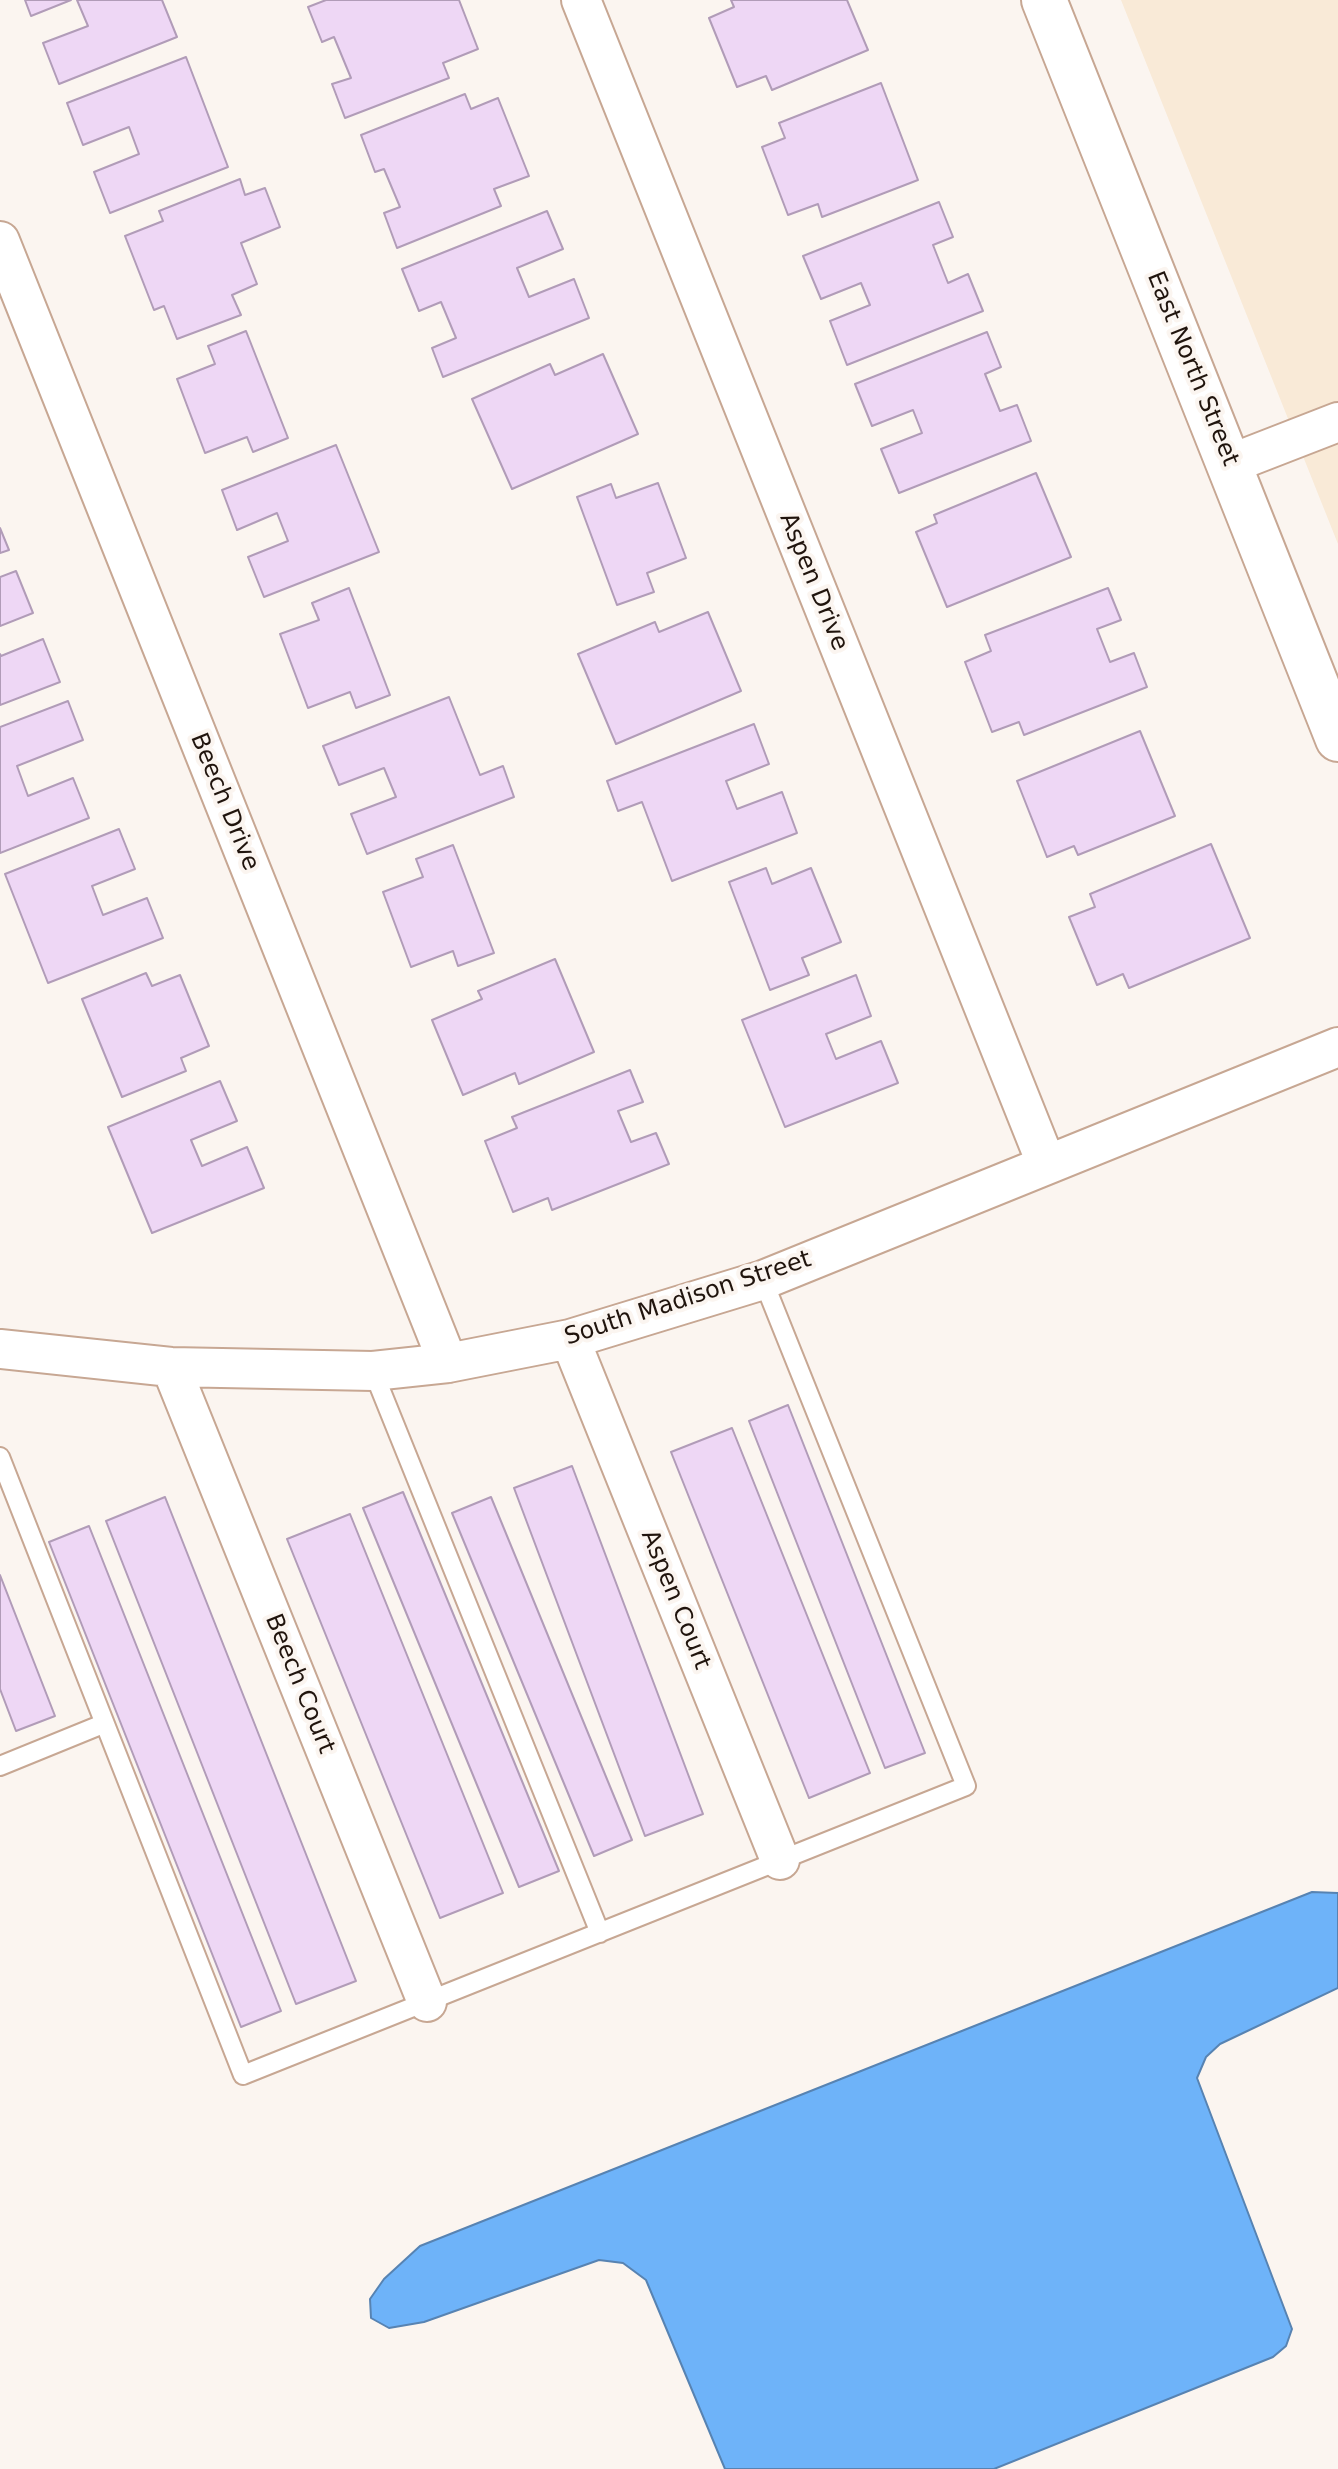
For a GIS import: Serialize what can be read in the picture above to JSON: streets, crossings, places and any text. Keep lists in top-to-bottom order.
{
  "streets": {
    "street": [
      "East North Street",
      "Aspen Drive",
      "Beech Drive",
      "South Madison Street",
      "Aspen Court",
      "Beech Court"
    ]
  },
  "crossings": [
    ["Aspen Drive", "South Madison Street"],
    ["Beech Drive", "South Madison Street"],
    ["South Madison Street", "Aspen Court"],
    ["South Madison Street", "Beech Court"]
  ]
}
